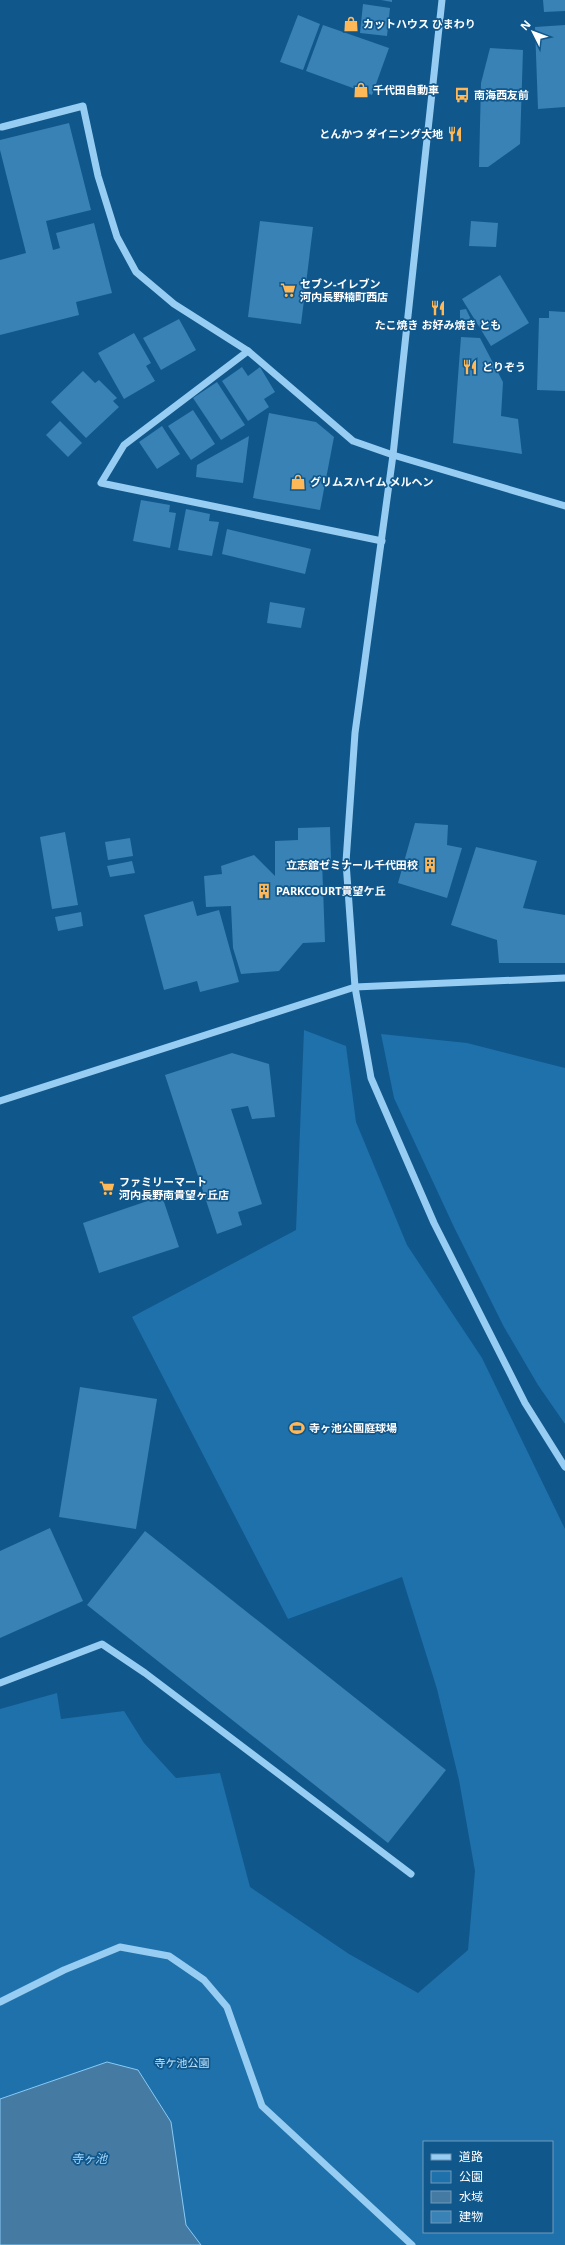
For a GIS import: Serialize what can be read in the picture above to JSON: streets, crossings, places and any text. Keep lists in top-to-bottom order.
{
  "water": ["寺ヶ池"],
  "parks": ["寺ケ池公園"],
  "places": {
    "shop": ["カットハウス ひまわり", "千代田自動車", "グリムスハイム メルヘン"],
    "bus stop": ["南海西友前"],
    "restaurant": ["とんかつ ダイニング大地", "たこ焼き お好み焼き とも", "とりぞう"],
    "supermarket": ["セブン-イレブン 河内長野楠町西店", "ファミリーマート 河内長野南貴望ヶ丘店"],
    "building": ["立志舘ゼミナール千代田校", "PARKCOURT貴望ケ丘"],
    "sports": ["寺ヶ池公園庭球場"]
  },
  "legend": [
    "道路",
    "公園",
    "水域",
    "建物"
  ],
  "north": "top left"
}
